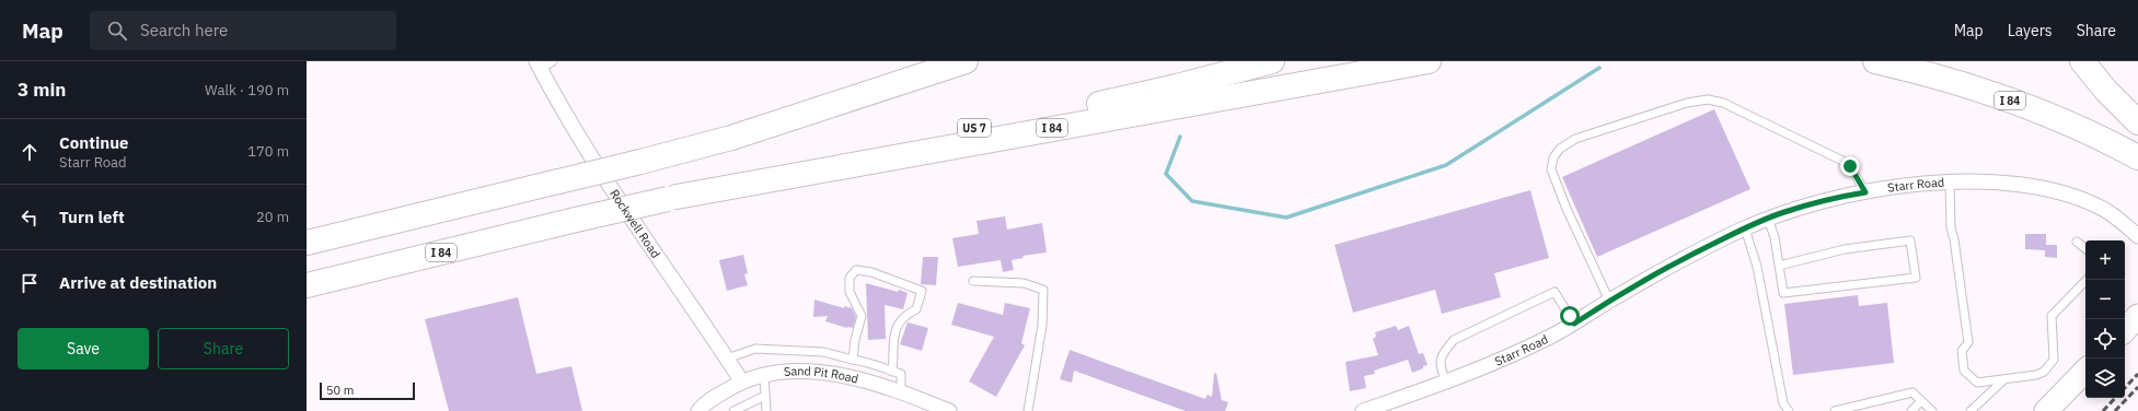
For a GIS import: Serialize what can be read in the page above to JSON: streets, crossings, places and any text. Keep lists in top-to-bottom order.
{
  "streets": {
    "highway": ["I 84", "US 7"],
    "street": ["Starr Road", "Rockwell Road", "Sand Pit Road"]
  },
  "crossings": [
    ["I 84", "US 7"],
    ["Rockwell Road", "Sand Pit Road"]
  ],
  "scale_bar": "50 m",
  "page": {
    "header": "Map",
    "search": "Search here",
    "nav": ["Map", "Layers", "Share"],
    "heading": ["3 min", "Walk · 190 m"],
    "list": [
      ["Continue", "Starr Road", "170 m"],
      ["Turn left", "20 m"],
      "Arrive at destination"
    ],
    "map_buttons": ["+", "−"],
    "buttons": ["Save", "Share"],
    "scale": "50 m"
  }
}
